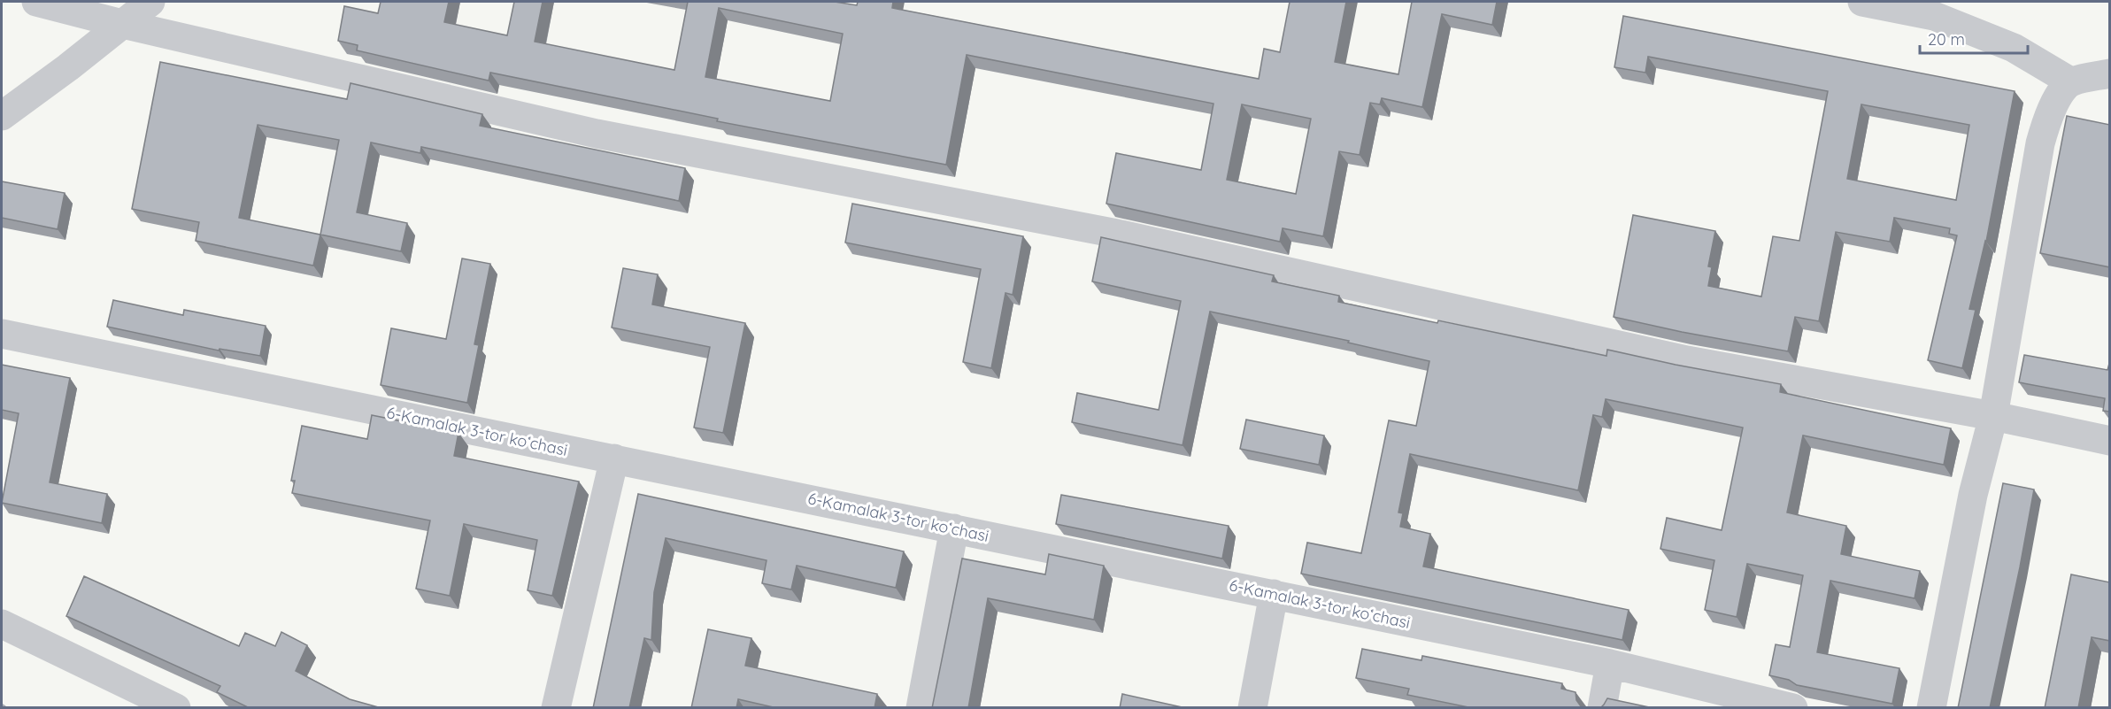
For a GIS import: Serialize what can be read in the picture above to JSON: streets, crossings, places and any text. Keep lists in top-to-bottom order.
{
  "streets": {
    "street": ["6-Kamalak 3-tor koʻchasi"]
  },
  "scale_bar": "20 m"
}
